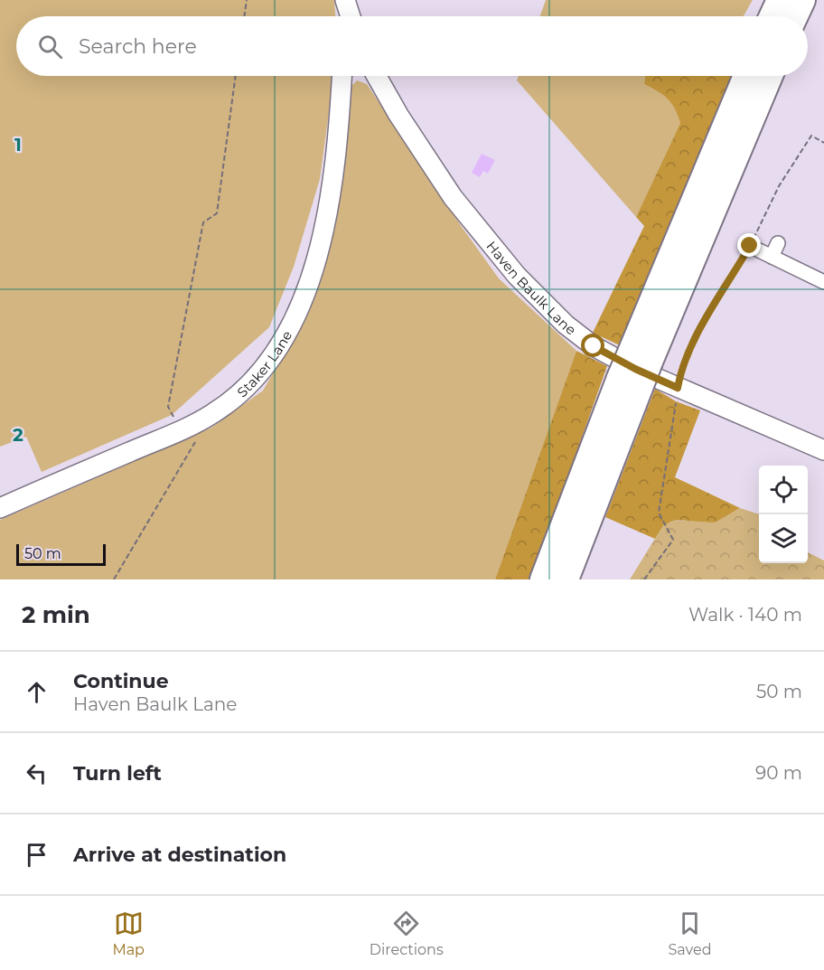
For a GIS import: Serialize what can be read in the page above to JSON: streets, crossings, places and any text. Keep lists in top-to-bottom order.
{
  "streets": {
    "street": ["Haven Baulk Lane", "Staker Lane"]
  },
  "scale_bar": "50 m",
  "page": {
    "search": "Search here",
    "scale": "50 m",
    "heading": ["2 min", "Walk · 140 m"],
    "list": [
      ["Continue", "Haven Baulk Lane", "50 m"],
      ["Turn left", "90 m"],
      "Arrive at destination"
    ],
    "nav": ["Map", "Directions", "Saved"]
  },
  "grid": {
    "rows": ["1", "2"]
  }
}
